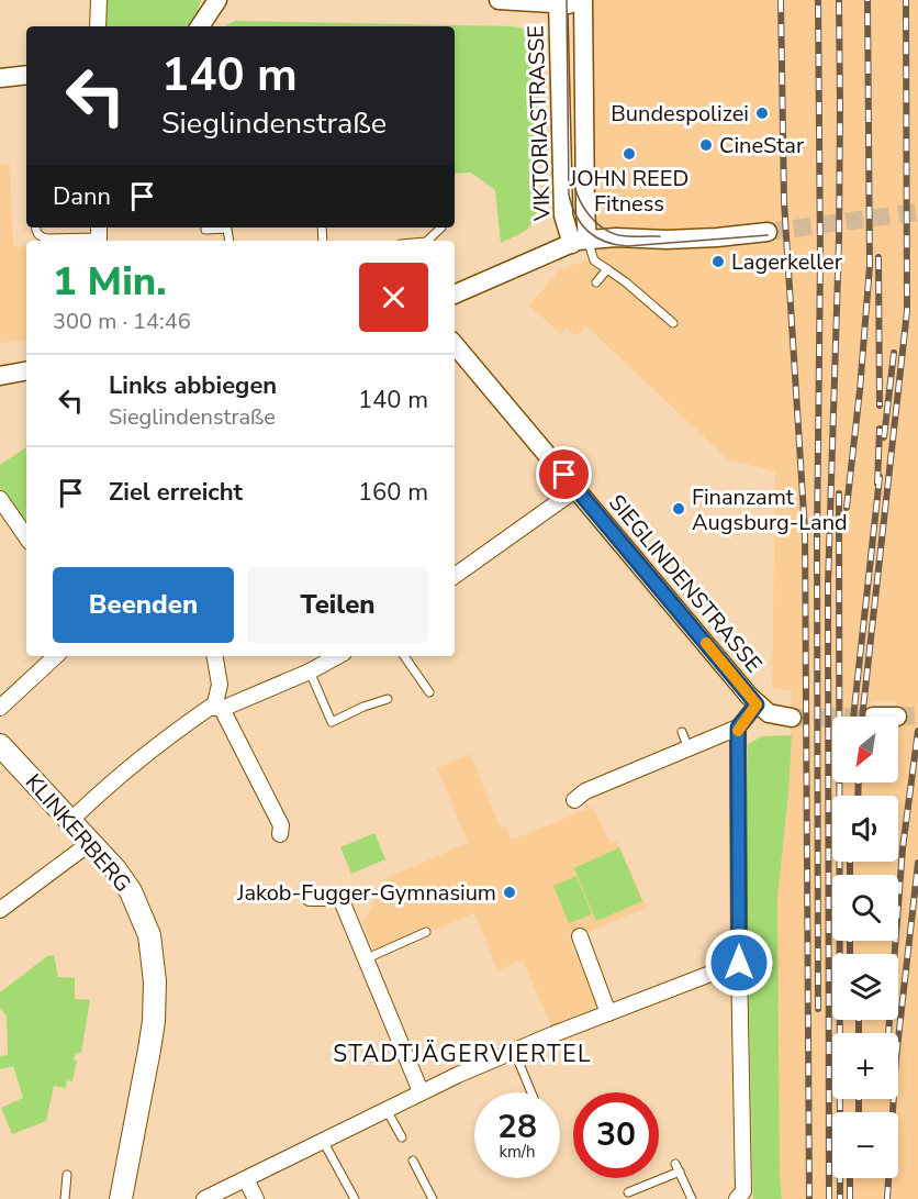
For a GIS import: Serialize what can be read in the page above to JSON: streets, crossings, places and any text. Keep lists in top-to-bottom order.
{
  "streets": {
    "main road": ["KLINKERBERG"],
    "street": ["VIKTORIASTRASSE", "SIEGLINDENSTRASSE"]
  },
  "districts": ["STADTJÄGERVIERTEL"],
  "places": [
    "Bundespolizei",
    "CineStar",
    "JOHN REED Fitness",
    "Lagerkeller",
    "Finanzamt Augsburg-Land",
    "Jakob-Fugger-Gymnasium"
  ],
  "north": "bottom left",
  "page": {
    "turn": ["140 m", "Sieglindenstraße"],
    "then": "Dann",
    "heading": ["1 Min.", "300 m · 14:46"],
    "list": [
      {
        "name": "Links abbiegen",
        "note": "Sieglindenstraße",
        "value": "140 m"
      },
      {
        "name": "Ziel erreicht",
        "value": "160 m"
      }
    ],
    "buttons": ["Beenden", "Teilen"],
    "map_buttons": ["+", "−"],
    "speed": "28 km/h",
    "limit": "30"
  }
}
